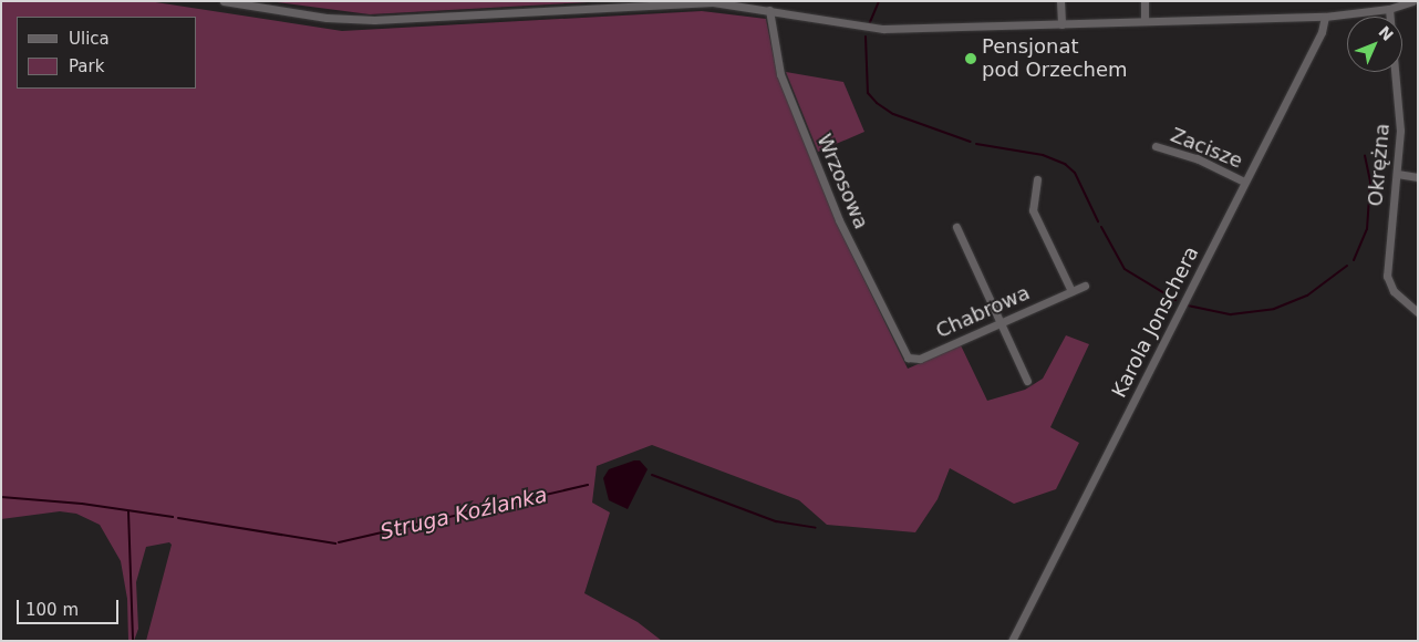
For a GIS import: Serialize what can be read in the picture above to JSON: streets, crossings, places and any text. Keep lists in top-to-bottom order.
{
  "streets": {
    "street": [
      "Zacisze",
      "Okrężna",
      "Wrzosowa",
      "Chabrowa",
      "Karola Jonschera"
    ]
  },
  "crossings": [
    ["Zacisze", "Karola Jonschera"],
    ["Wrzosowa", "Chabrowa"]
  ],
  "water": ["Struga Koźlanka"],
  "places": ["Pensjonat pod Orzechem"],
  "legend": ["Ulica", "Park"],
  "scale_bar": "100 m",
  "north": "top right"
}
